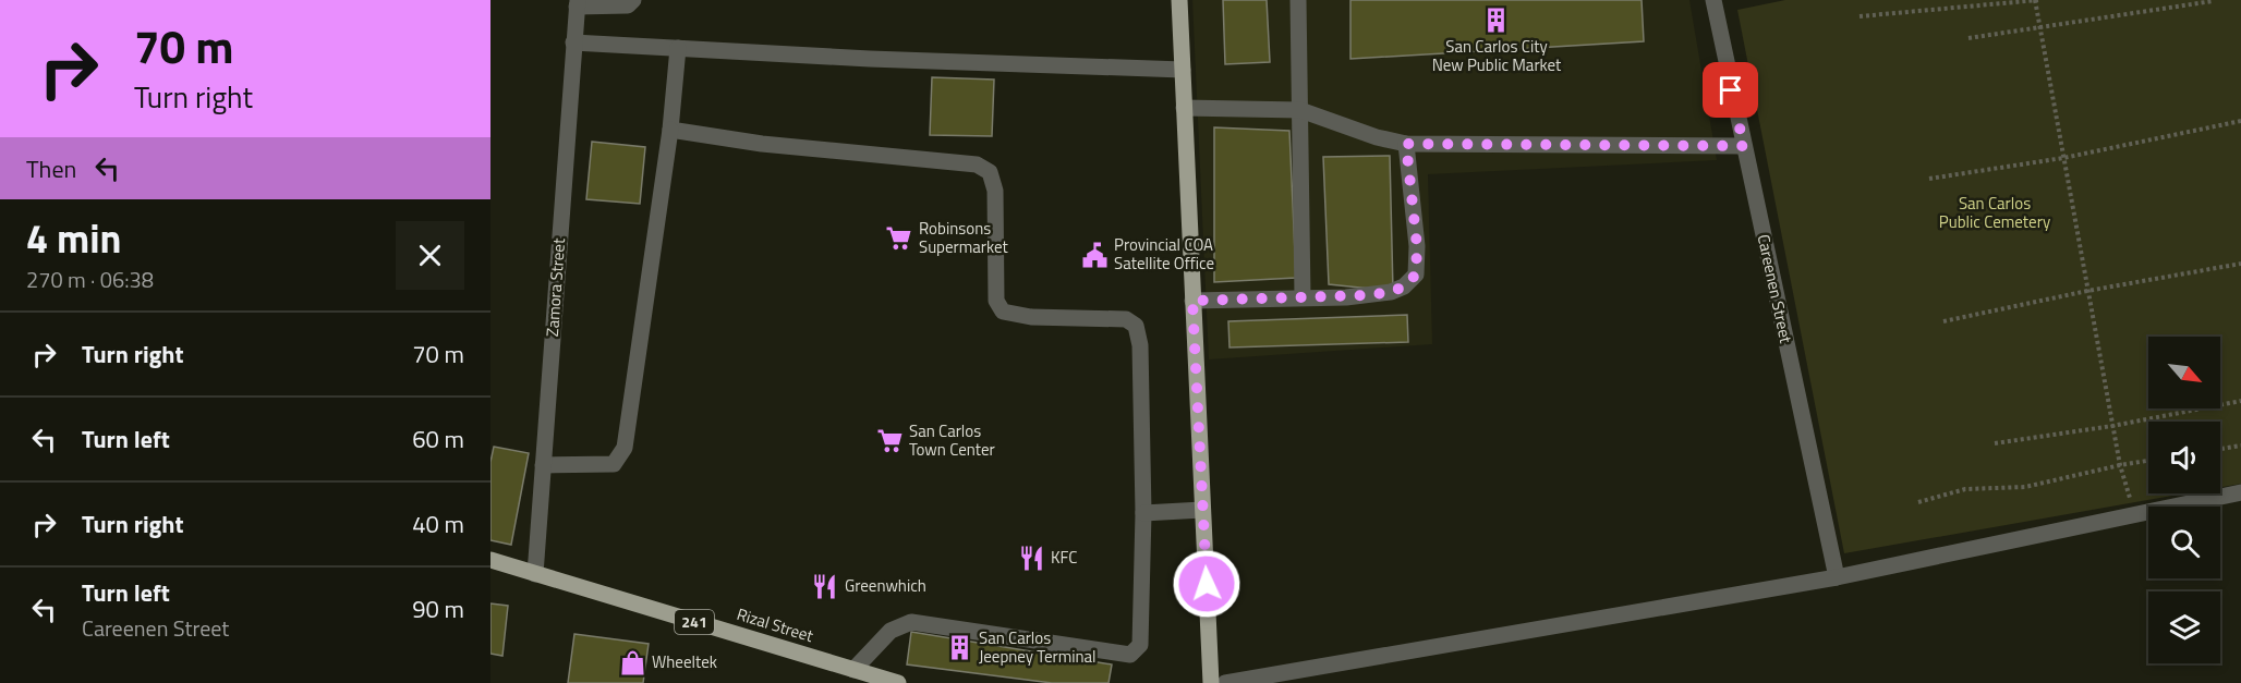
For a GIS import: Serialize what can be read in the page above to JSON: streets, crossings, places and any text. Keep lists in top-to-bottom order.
{
  "streets": {
    "main road": ["241", "Rizal Street"],
    "street": ["Zamora Street", "Careenen Street"]
  },
  "crossings": [
    ["Zamora Street", "Rizal Street"]
  ],
  "parks": ["San Carlos Public Cemetery"],
  "places": {
    "building": ["San Carlos City New Public Market", "San Carlos Jeepney Terminal"],
    "supermarket": ["Robinsons Supermarket", "San Carlos Town Center"],
    "public building": ["Provincial COA Satellite Office"],
    "restaurant": ["KFC", "Greenwhich"],
    "shop": ["Wheeltek"]
  },
  "north": "bottom right",
  "page": {
    "turn": ["70 m", "Turn right"],
    "then": "Then",
    "heading": ["4 min", "270 m · 06:38"],
    "list": [
      {
        "name": "Turn right",
        "value": "70 m"
      },
      {
        "name": "Turn left",
        "value": "60 m"
      },
      {
        "name": "Turn right",
        "value": "40 m"
      },
      {
        "name": "Turn left",
        "note": "Careenen Street",
        "value": "90 m"
      }
    ]
  }
}
